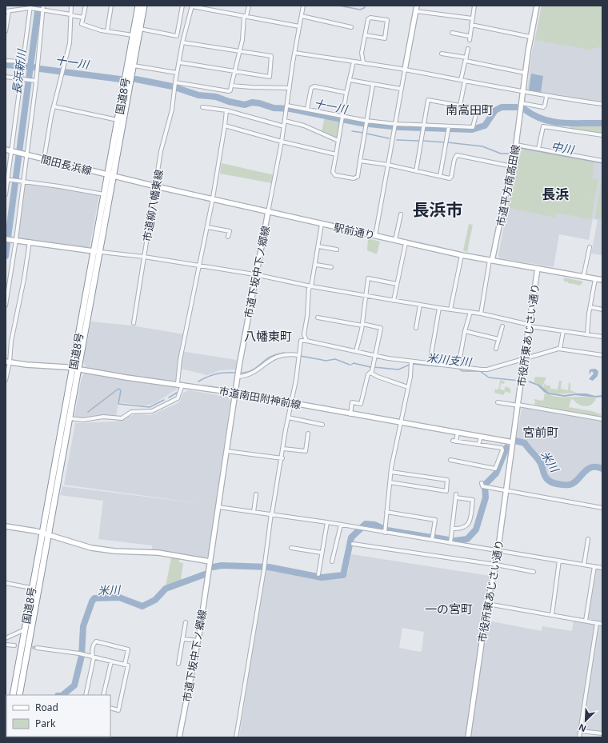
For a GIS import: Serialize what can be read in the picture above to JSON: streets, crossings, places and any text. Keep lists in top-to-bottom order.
{
  "streets": {
    "highway": ["国道8号"],
    "street": [
      "間田長浜線",
      "市道平方南高田線",
      "市道柳八幡東線",
      "駅前通り",
      "市道下坂中下ノ郷線",
      "市役所東あじさい通り",
      "市道南田附神前線"
    ]
  },
  "crossings": [
    ["国道8号", "間田長浜線"],
    ["国道8号", "駅前通り"],
    ["国道8号", "市道南田附神前線"],
    ["間田長浜線", "駅前通り"],
    ["市道平方南高田線", "駅前通り"],
    ["市道柳八幡東線", "駅前通り"],
    ["駅前通り", "市道下坂中下ノ郷線"],
    ["駅前通り", "市役所東あじさい通り"],
    ["市道下坂中下ノ郷線", "市道南田附神前線"],
    ["市役所東あじさい通り", "市道南田附神前線"]
  ],
  "districts": [
    "南高田町",
    "長浜",
    "長浜市",
    "八幡東町",
    "宮前町",
    "一の宮町"
  ],
  "water": [
    "十一川",
    "長浜新川",
    "中川",
    "米川支川",
    "米川"
  ],
  "legend": ["Road", "Park"],
  "north": "bottom left"
}
